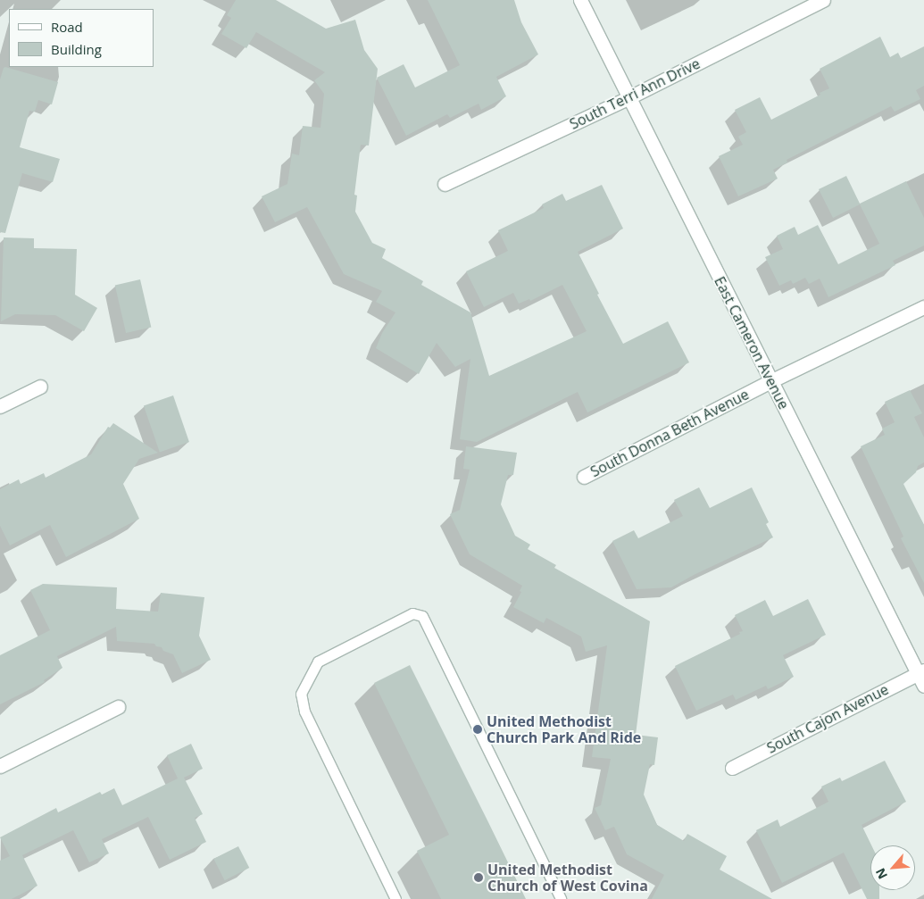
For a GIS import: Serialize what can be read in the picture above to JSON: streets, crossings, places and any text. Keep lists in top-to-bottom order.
{
  "streets": {
    "street": [
      "South Terri Ann Drive",
      "East Cameron Avenue",
      "South Donna Beth Avenue",
      "South Cajon Avenue"
    ]
  },
  "crossings": [
    ["South Terri Ann Drive", "East Cameron Avenue"],
    ["East Cameron Avenue", "South Donna Beth Avenue"],
    ["East Cameron Avenue", "South Cajon Avenue"]
  ],
  "places": ["United Methodist Church Park And Ride", "United Methodist Church of West Covina"],
  "legend": ["Road", "Building"],
  "north": "bottom left"
}
